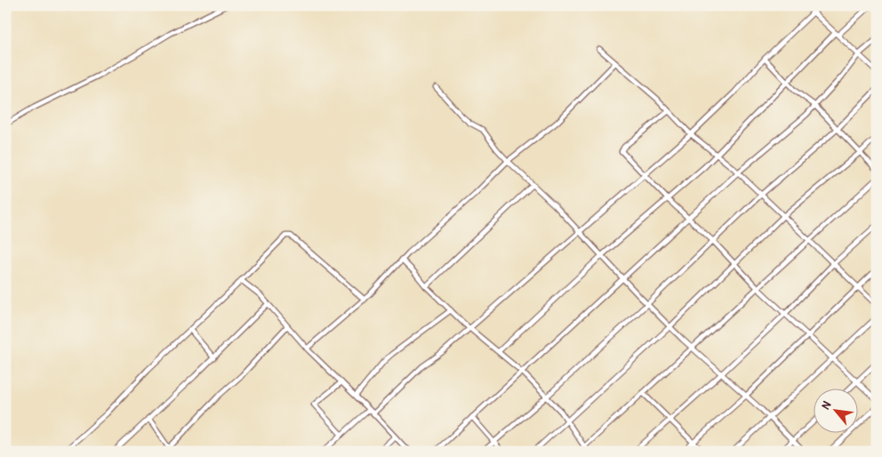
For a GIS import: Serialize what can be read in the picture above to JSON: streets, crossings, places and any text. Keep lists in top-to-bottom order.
{
  "north": "top left"
}
